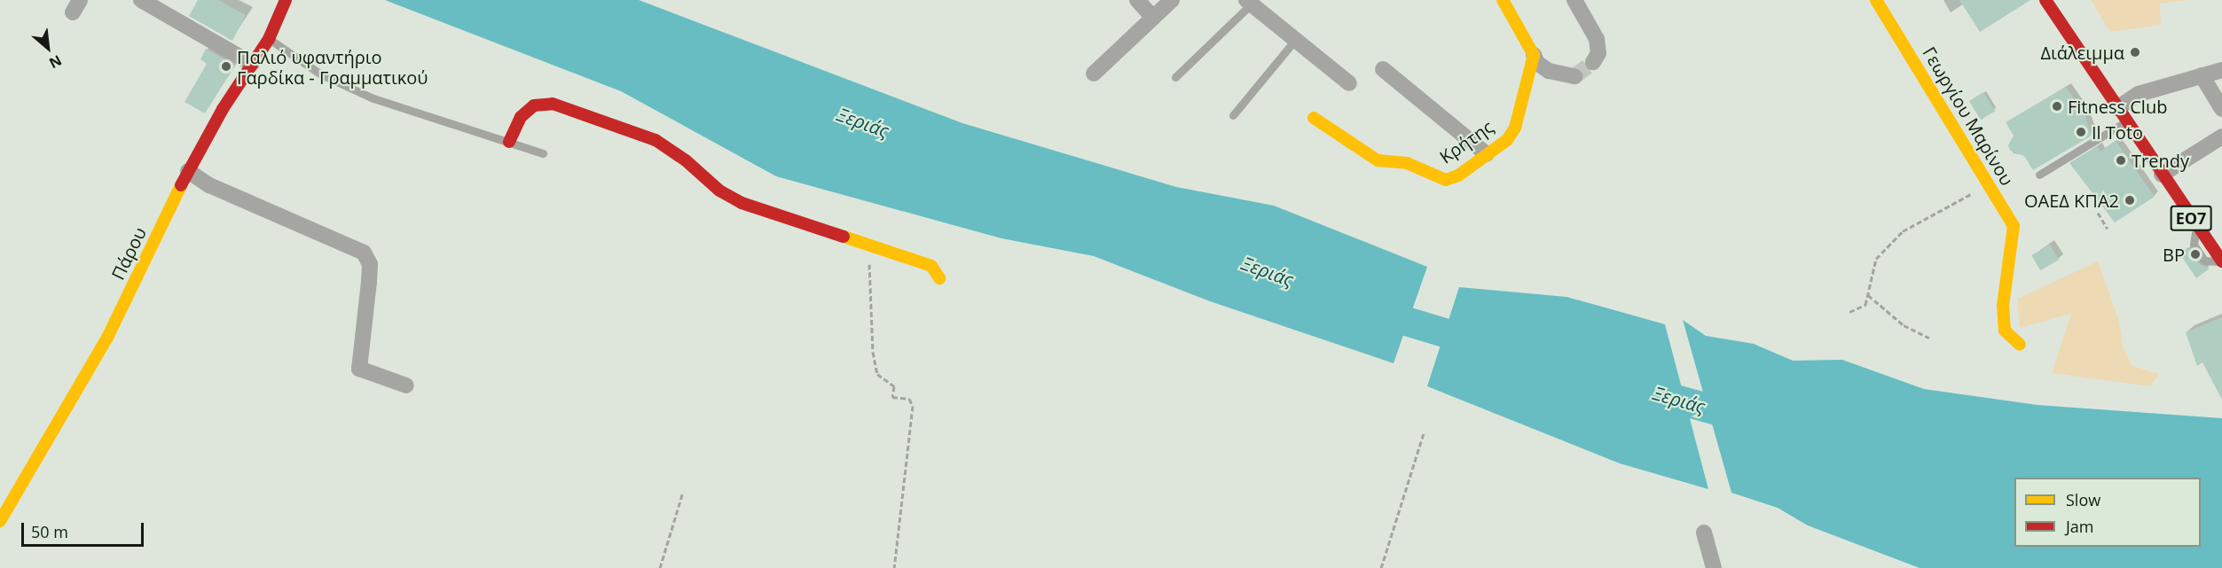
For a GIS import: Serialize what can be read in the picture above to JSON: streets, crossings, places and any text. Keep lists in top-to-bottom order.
{
  "streets": {
    "street": [
      "Γεωργίου Μαρίνου",
      "Κρήτης",
      "ΕΟ7",
      "Πάρου"
    ]
  },
  "water": ["Ξεριάς"],
  "places": [
    "Διάλειμμα",
    "Παλιό υφαντήριο Γαρδίκα - Γραμματικού",
    "Fitness Club",
    "Il Toto",
    "Trendy",
    "ΟΑΕΔ ΚΠΑ2",
    "BP"
  ],
  "legend": ["Slow", "Jam"],
  "scale_bar": "50 m",
  "north": "bottom right"
}
